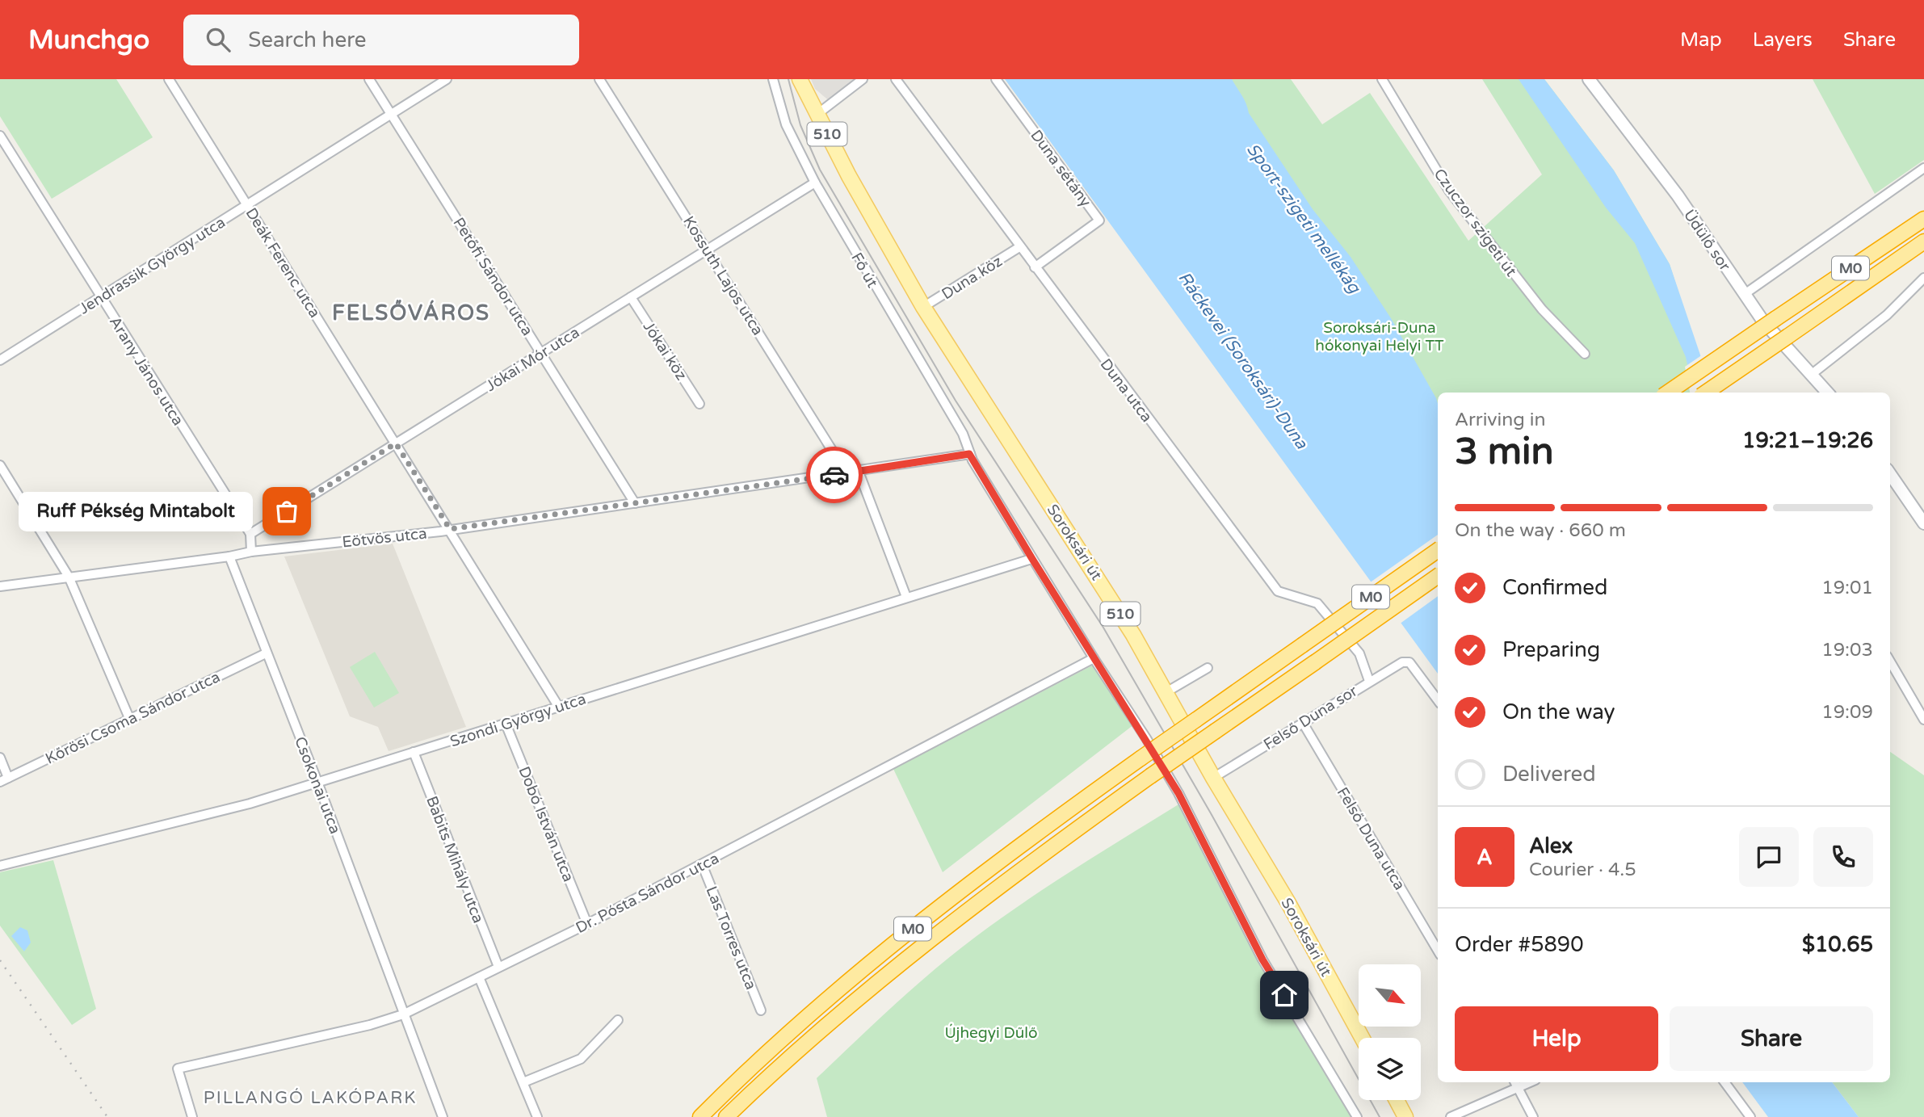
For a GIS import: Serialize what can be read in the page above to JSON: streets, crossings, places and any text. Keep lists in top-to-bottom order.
{
  "streets": {
    "highway": ["M0"],
    "main road": ["510", "Soroksári út"],
    "street": [
      "Duna sétány",
      "Czuczor szigeti út",
      "Üdülő sor",
      "Deák Ferenc utca",
      "Jendrassik György utca",
      "Fő út",
      "Kossuth Lajos utca",
      "Petőfi Sándor utca",
      "Duna köz",
      "Jókai köz",
      "Jókai Mór utca",
      "Arany János utca",
      "Duna utca",
      "Eötvös utca",
      "Kőrösi Csoma Sándor utca",
      "Felső Duna sor",
      "Szondi György utca",
      "Csokonai utca",
      "Dobó István utca",
      "Felső Duna utca",
      "Babits Mihály utca",
      "Dr. Pósta Sándor utca",
      "Las Torres utca"
    ]
  },
  "crossings": [
    ["510", "Soroksári út"],
    ["Duna sétány", "Duna utca"],
    ["Deák Ferenc utca", "Jendrassik György utca"],
    ["Deák Ferenc utca", "Jókai Mór utca"],
    ["Deák Ferenc utca", "Eötvös utca"],
    ["Deák Ferenc utca", "Szondi György utca"],
    ["Jendrassik György utca", "Petőfi Sándor utca"],
    ["Jendrassik György utca", "Arany János utca"],
    ["Fő út", "Jókai Mór utca"],
    ["Fő út", "Eötvös utca"],
    ["Fő út", "Szondi György utca"],
    ["Fő út", "Dr. Pósta Sándor utca"],
    ["Kossuth Lajos utca", "Jókai Mór utca"],
    ["Kossuth Lajos utca", "Eötvös utca"],
    ["Petőfi Sándor utca", "Jókai Mór utca"],
    ["Petőfi Sándor utca", "Eötvös utca"],
    ["Duna köz", "Duna utca"],
    ["Duna köz", "Soroksári út"],
    ["Jókai köz", "Jókai Mór utca"],
    ["Jókai Mór utca", "Arany János utca"],
    ["Arany János utca", "Eötvös utca"],
    ["Duna utca", "Felső Duna sor"],
    ["Eötvös utca", "Csokonai utca"],
    ["Soroksári út", "Felső Duna sor"],
    ["Kőrösi Csoma Sándor utca", "Csokonai utca"],
    ["Felső Duna sor", "Felső Duna utca"],
    ["Szondi György utca", "Csokonai utca"],
    ["Szondi György utca", "Dobó István utca"],
    ["Szondi György utca", "Babits Mihály utca"],
    ["Csokonai utca", "Dr. Pósta Sándor utca"],
    ["Dobó István utca", "Dr. Pósta Sándor utca"],
    ["Babits Mihály utca", "Dr. Pósta Sándor utca"],
    ["Dr. Pósta Sándor utca", "Las Torres utca"]
  ],
  "districts": ["FELSŐVÁROS", "PILLANGÓ LAKÓPARK"],
  "water": ["Sport-szigeti mellékág", "Ráckevei (Soroksári)-Duna"],
  "parks": ["Soroksári-Duna hókonyai Helyi TT", "Újhegyi Dűlő"],
  "places": ["Ruff Pékség Mintabolt"],
  "north": "bottom right",
  "page": {
    "header": "Munchgo",
    "search": "Search here",
    "nav": ["Map", "Layers", "Share"],
    "heading": ["3 min", "Arriving in", "19:21–19:26"],
    "panel": [
      "Alex",
      "Courier · 4.5",
      "Order #5890",
      "$10.65"
    ],
    "bar": "On the way · 660 m",
    "bubble": "Ruff Pékség Mintabolt",
    "list": [
      ["Confirmed", "19:01"],
      ["Preparing", "19:03"],
      ["On the way", "19:09"],
      "Delivered"
    ],
    "round": "A",
    "buttons": ["Help", "Share"]
  }
}
